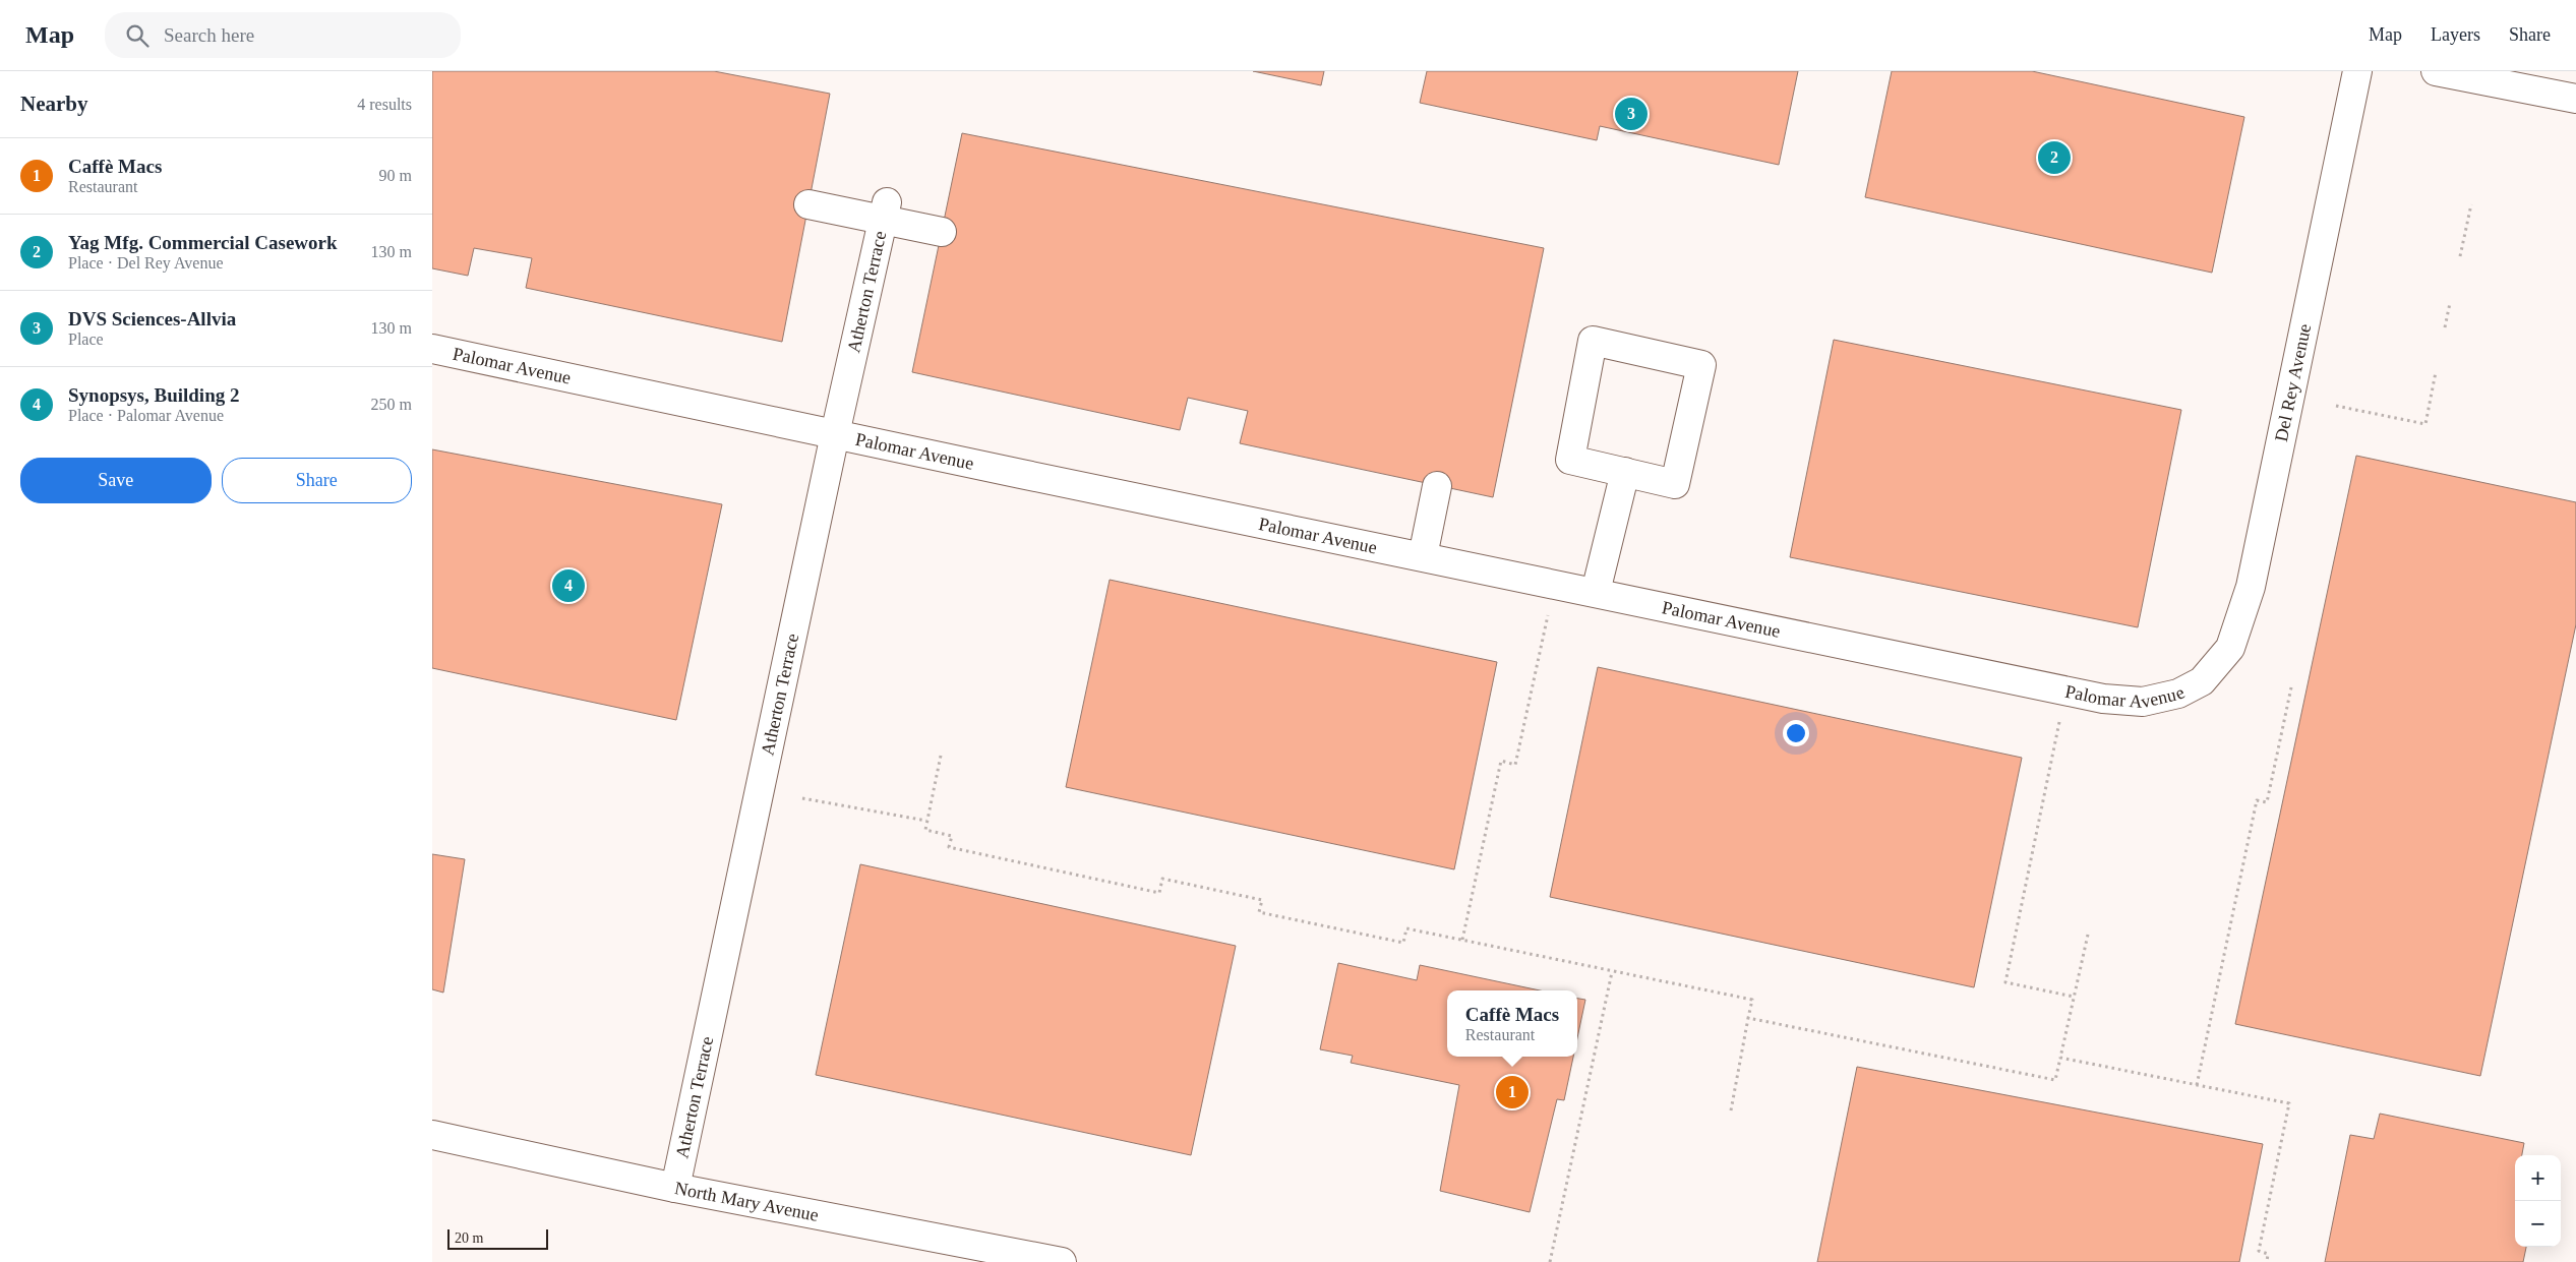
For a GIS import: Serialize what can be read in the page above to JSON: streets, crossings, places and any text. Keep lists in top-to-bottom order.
{
  "streets": {
    "street": [
      "Atherton Terrace",
      "Palomar Avenue",
      "Del Rey Avenue",
      "North Mary Avenue"
    ]
  },
  "crossings": [
    ["Atherton Terrace", "Palomar Avenue"],
    ["Atherton Terrace", "North Mary Avenue"],
    ["Palomar Avenue", "Del Rey Avenue"]
  ],
  "scale_bar": "20 m",
  "page": {
    "header": "Map",
    "search": "Search here",
    "nav": ["Map", "Layers", "Share"],
    "heading": ["Nearby", "4 results"],
    "pins": [
      "3",
      "2",
      "4",
      "1"
    ],
    "list": [
      {
        "mark": "1",
        "name": "Caffè Macs",
        "note": "Restaurant",
        "value": "90 m"
      },
      {
        "mark": "2",
        "name": "Yag Mfg. Commercial Casework",
        "note": "Place · Del Rey Avenue",
        "value": "130 m"
      },
      {
        "mark": "3",
        "name": "DVS Sciences-Allvia",
        "note": "Place",
        "value": "130 m"
      },
      {
        "mark": "4",
        "name": "Synopsys, Building 2",
        "note": "Place · Palomar Avenue",
        "value": "250 m"
      }
    ],
    "buttons": ["Save", "Share"],
    "popup": ["Caffè Macs", "Restaurant"],
    "map_buttons": ["+", "−"],
    "scale": "20 m"
  }
}
